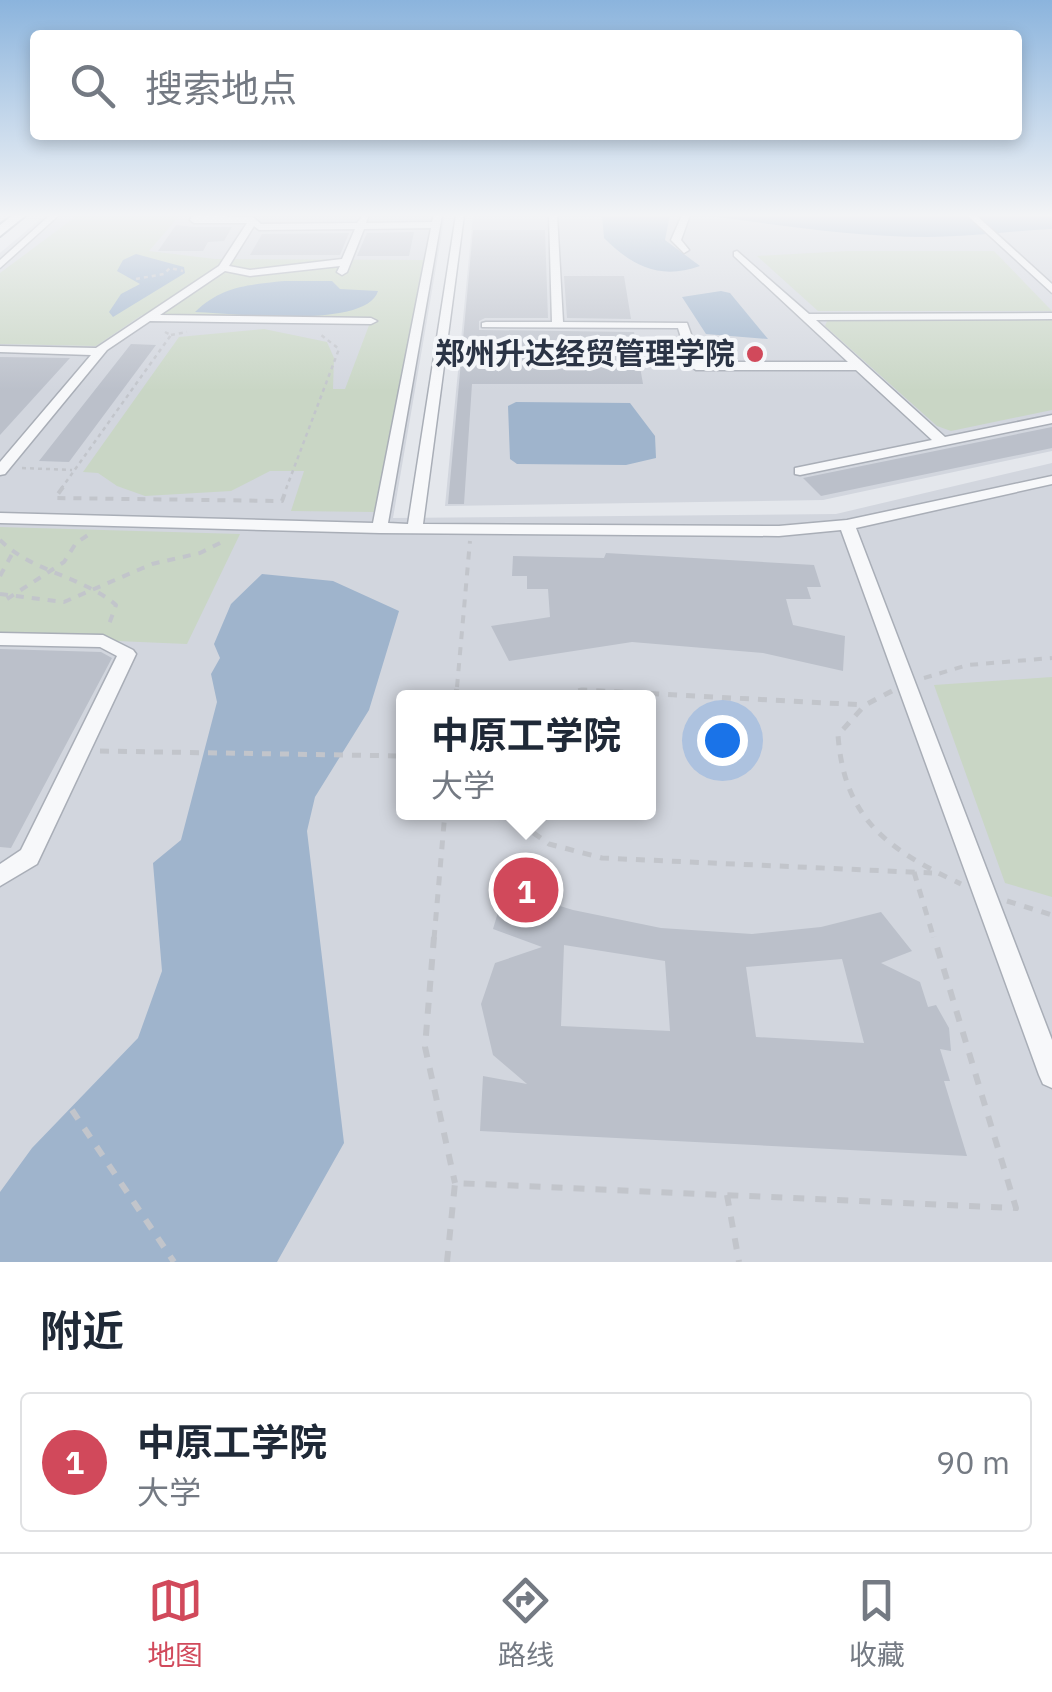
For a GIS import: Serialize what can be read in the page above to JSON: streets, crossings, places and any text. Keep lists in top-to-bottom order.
{
  "places": ["郑州升达经贸管理学院"],
  "page": {
    "search": "搜索地点",
    "popup": ["中原工学院", "大学"],
    "pins": "1",
    "heading": "附近",
    "list": [
      {
        "mark": "1",
        "name": "中原工学院",
        "note": "大学",
        "value": "90 m"
      }
    ],
    "nav": ["地图", "路线", "收藏"]
  }
}
